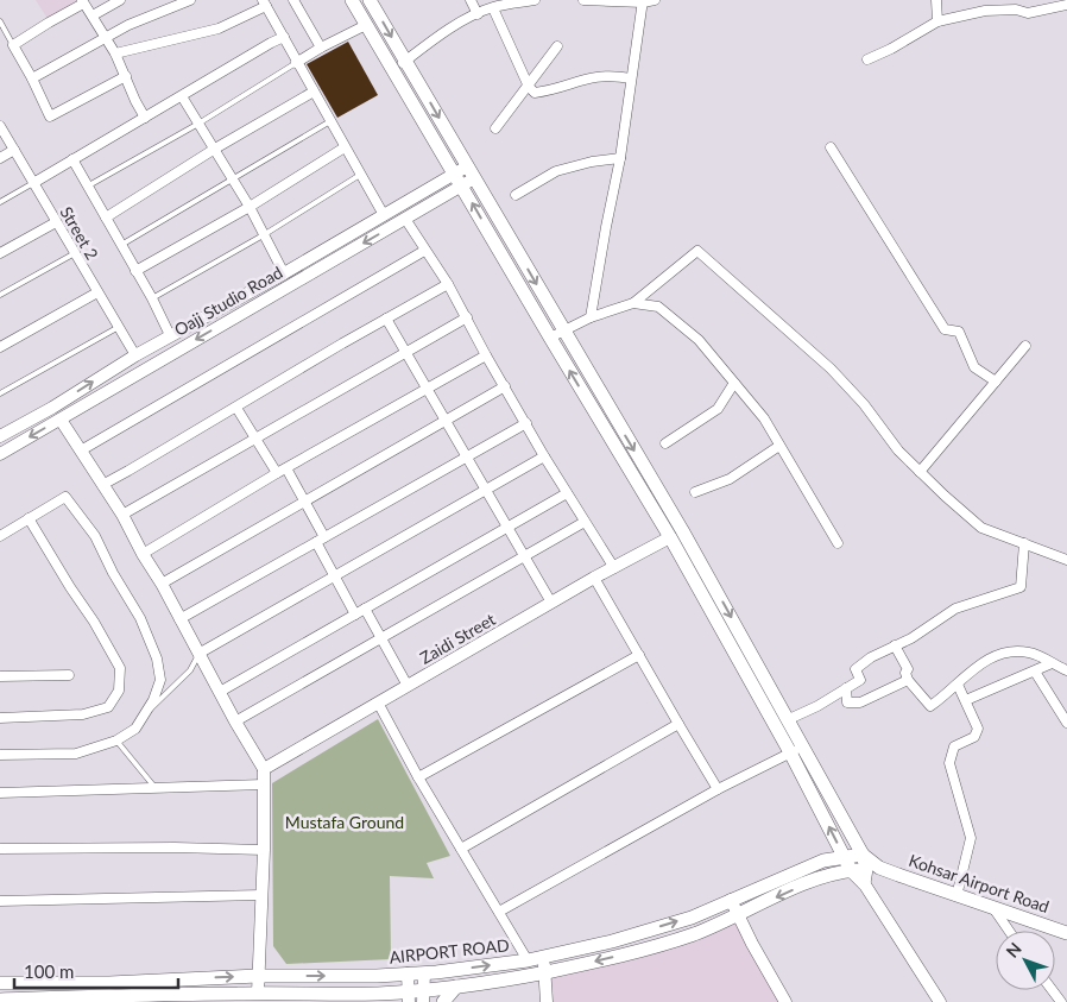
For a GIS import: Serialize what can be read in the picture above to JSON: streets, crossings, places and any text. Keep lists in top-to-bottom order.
{
  "streets": {
    "main road": ["Kohsar Airport Road", "AIRPORT ROAD"],
    "street": ["Street 2", "Oajj Studio Road", "Zaidi Street"]
  },
  "crossings": [
    ["Street 2", "Oajj Studio Road"],
    ["Kohsar Airport Road", "AIRPORT ROAD"]
  ],
  "parks": ["Mustafa Ground"],
  "scale_bar": "100 m",
  "north": "top left"
}
